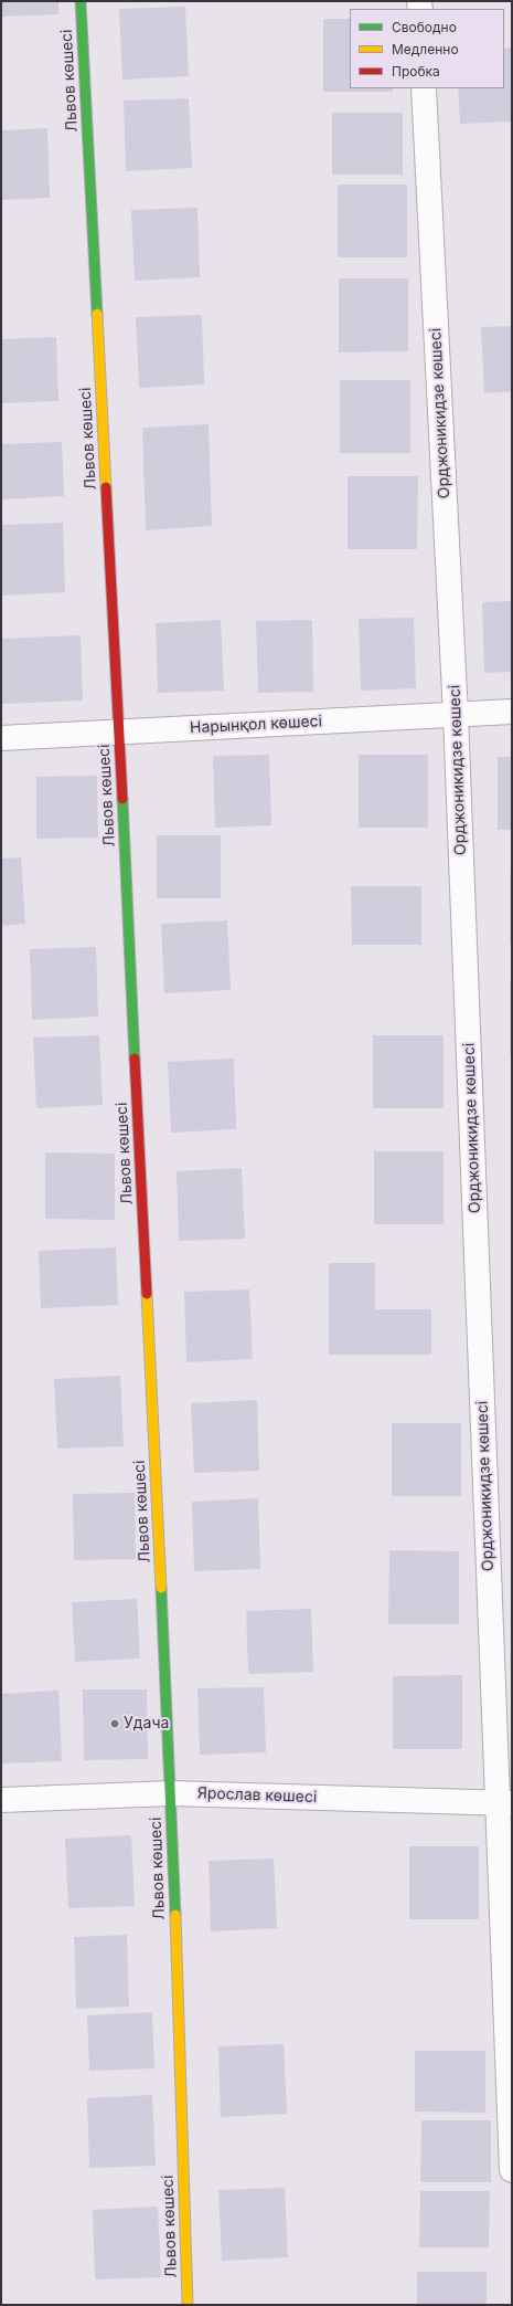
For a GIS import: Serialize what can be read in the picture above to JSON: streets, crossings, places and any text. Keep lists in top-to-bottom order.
{
  "streets": {
    "street": [
      "Львов көшесі",
      "Орджоникидзе көшесі",
      "Нарынқол көшесі",
      "Ярослав көшесі"
    ]
  },
  "crossings": [
    ["Львов көшесі", "Нарынқол көшесі"],
    ["Львов көшесі", "Ярослав көшесі"],
    ["Орджоникидзе көшесі", "Нарынқол көшесі"],
    ["Орджоникидзе көшесі", "Ярослав көшесі"]
  ],
  "places": ["Удача"],
  "legend": ["Свободно", "Медленно", "Пробка"]
}
